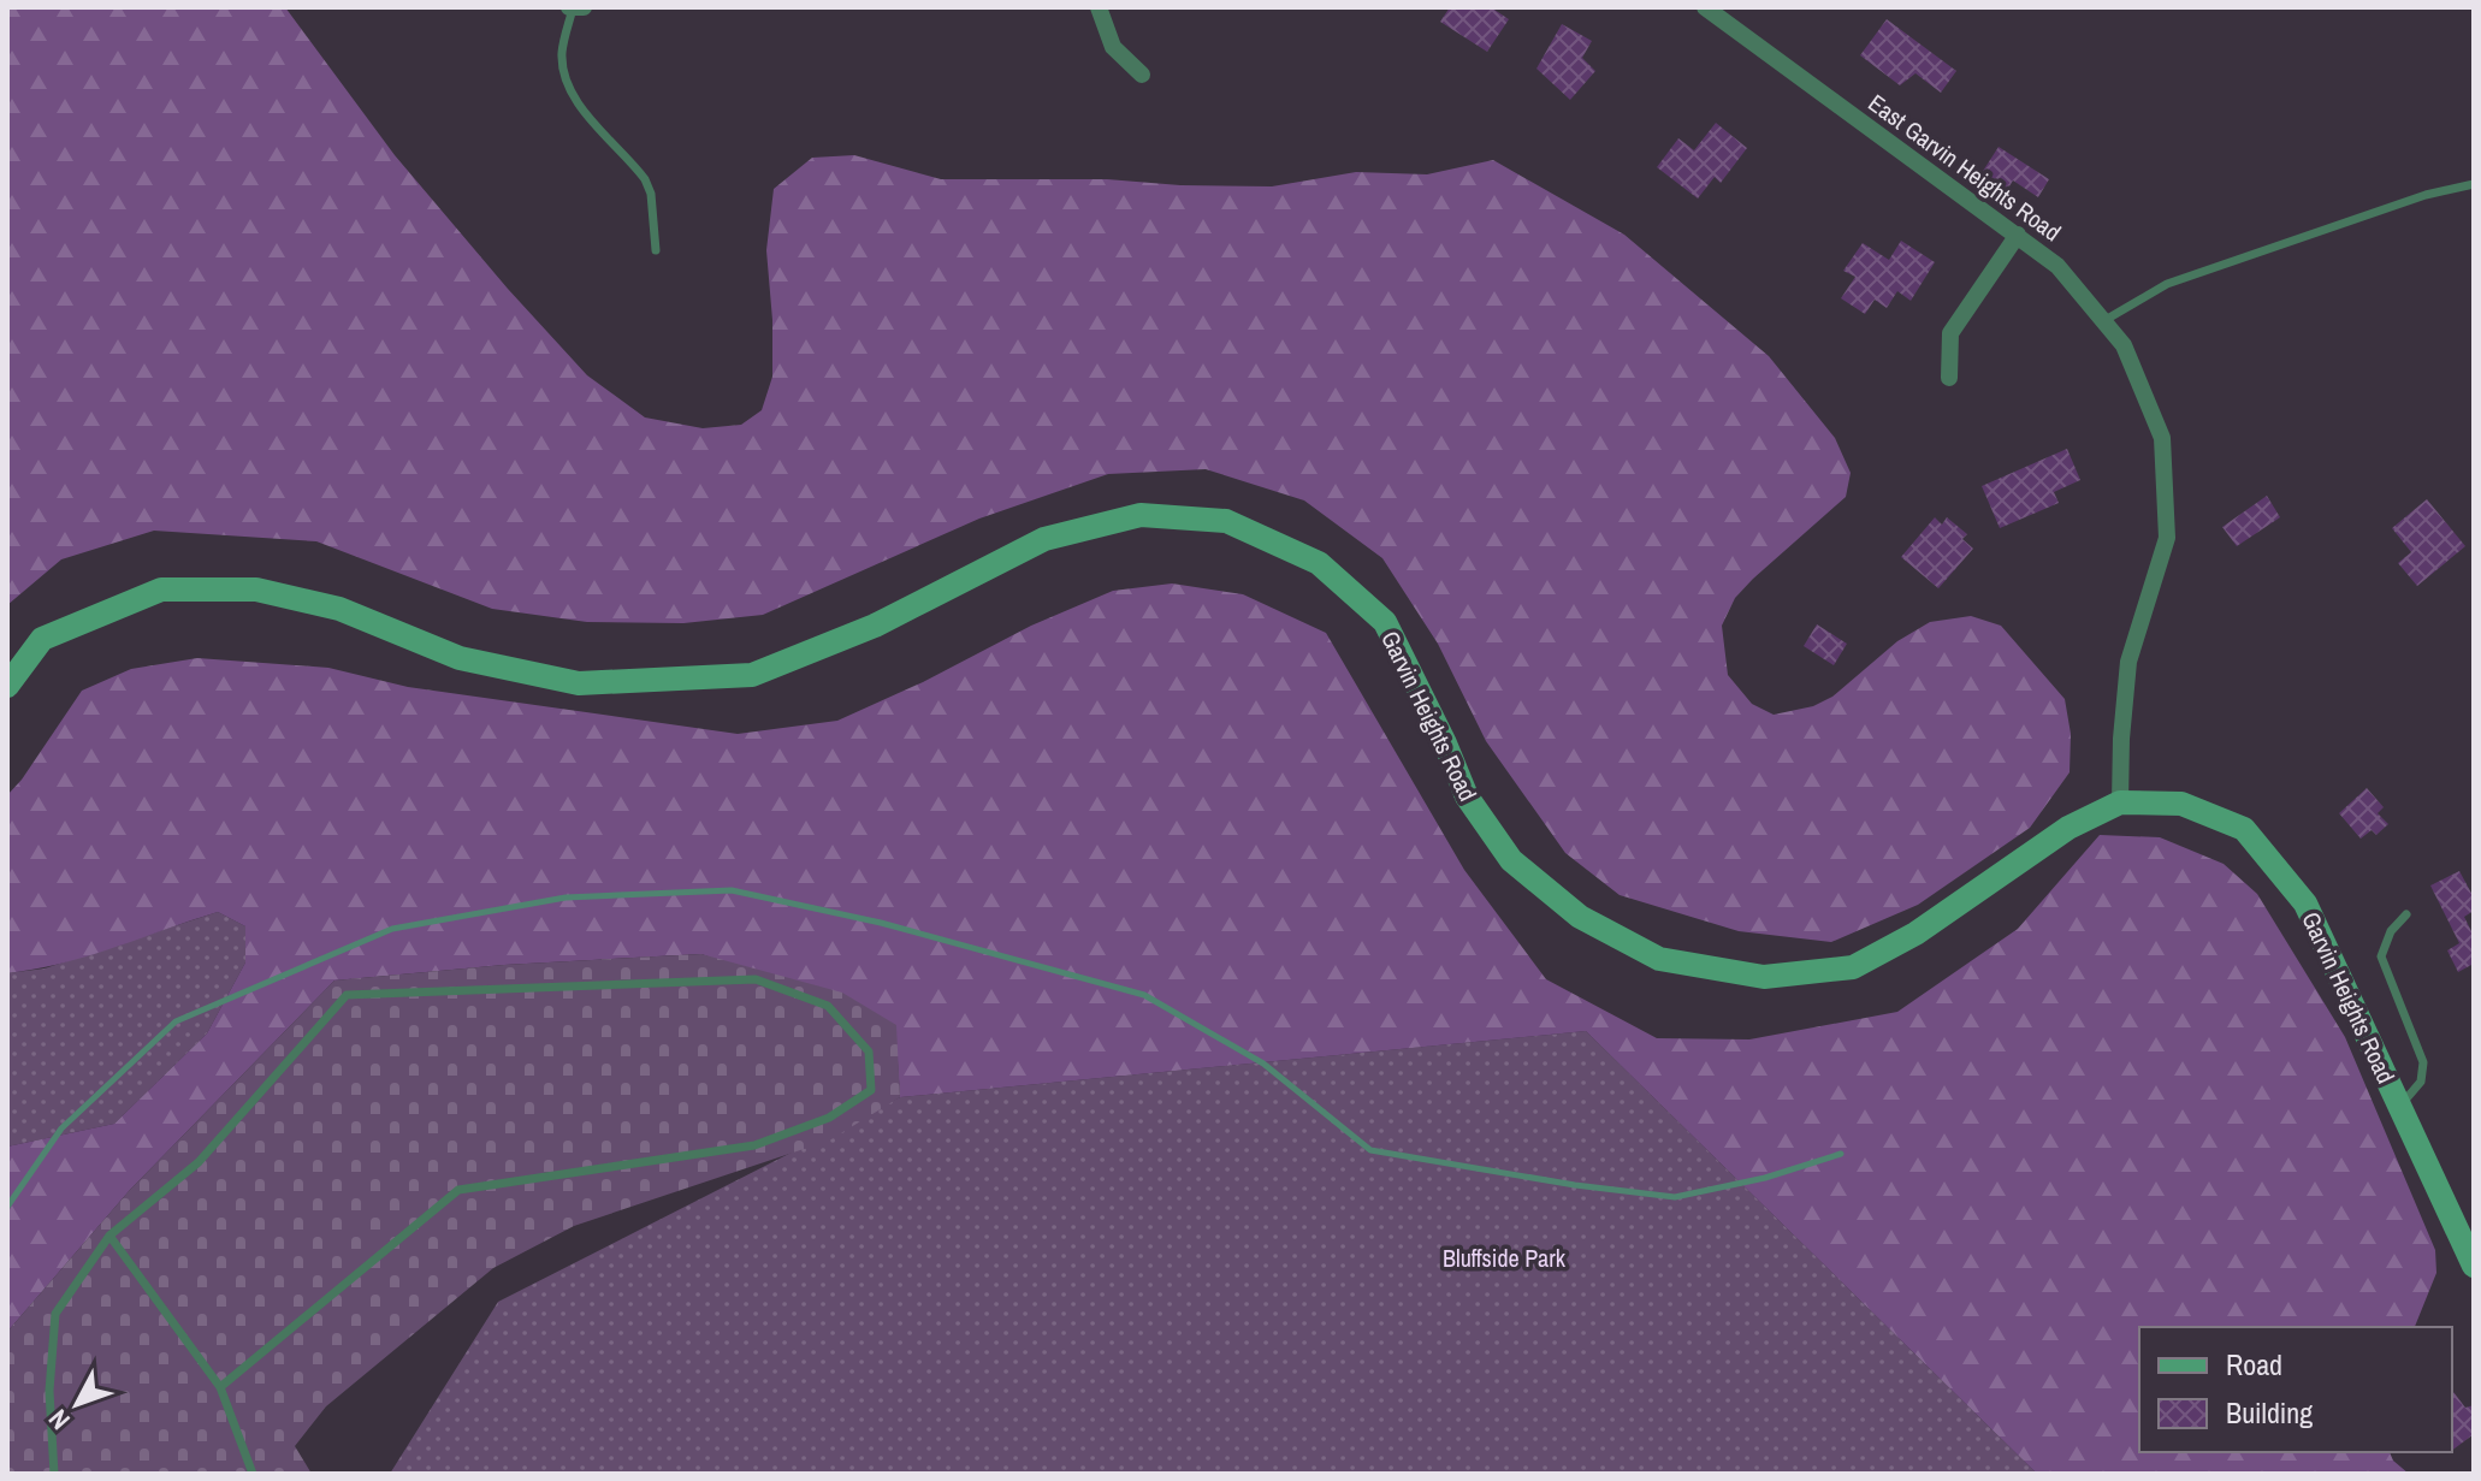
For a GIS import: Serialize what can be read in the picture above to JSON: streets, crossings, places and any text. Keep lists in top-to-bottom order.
{
  "streets": {
    "main road": ["Garvin Heights Road"],
    "street": ["East Garvin Heights Road"]
  },
  "crossings": [
    ["East Garvin Heights Road", "Garvin Heights Road"]
  ],
  "parks": ["Bluffside Park"],
  "legend": ["Road", "Building"],
  "north": "bottom left"
}
